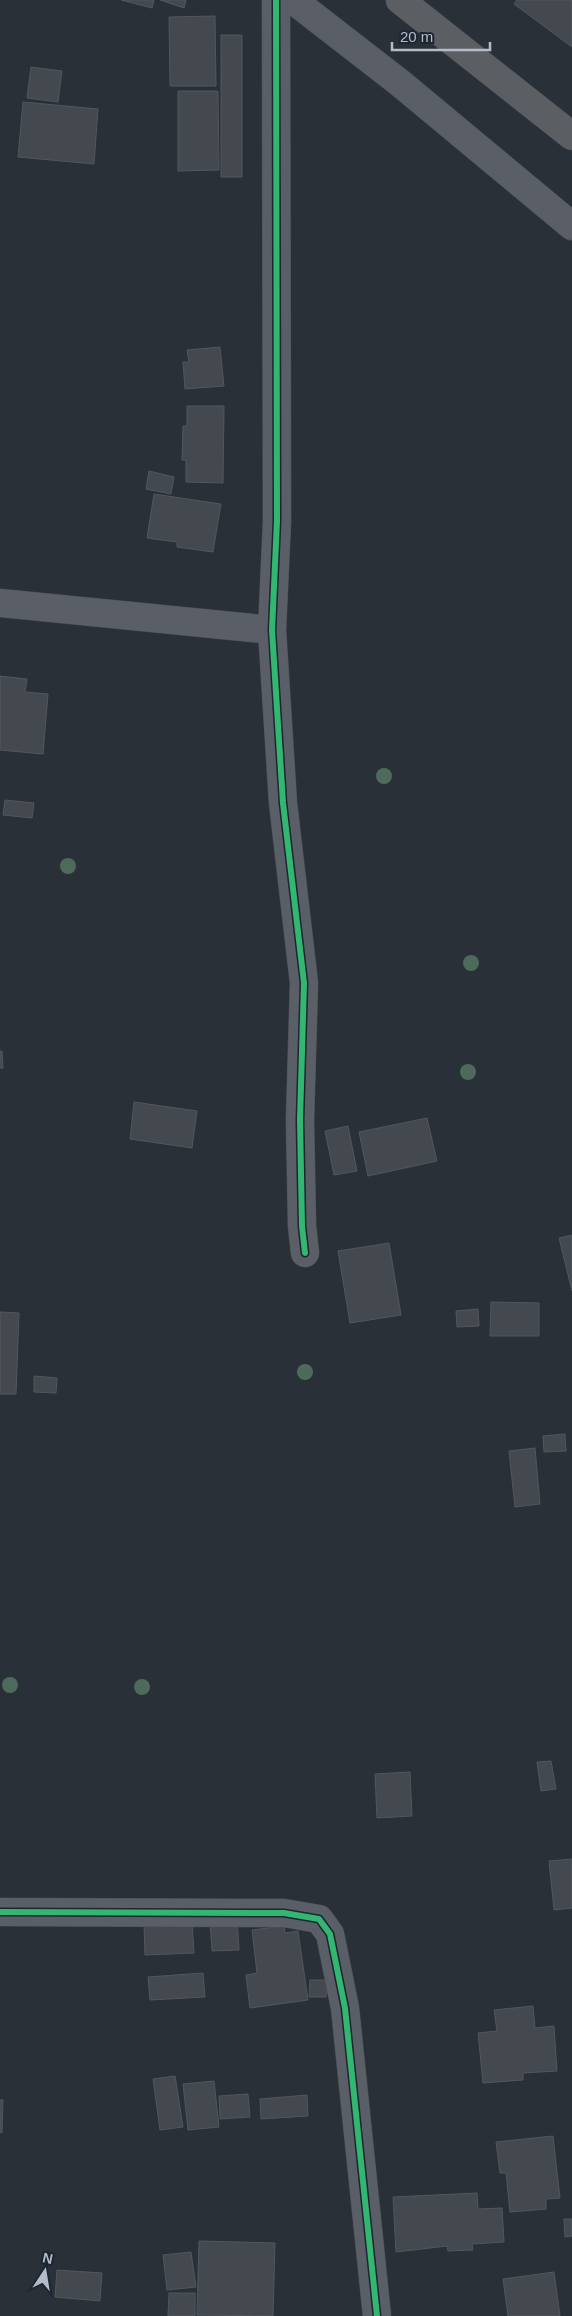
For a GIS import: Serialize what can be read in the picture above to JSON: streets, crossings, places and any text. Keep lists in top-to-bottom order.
{
  "scale_bar": "20 m",
  "north": "top"
}
